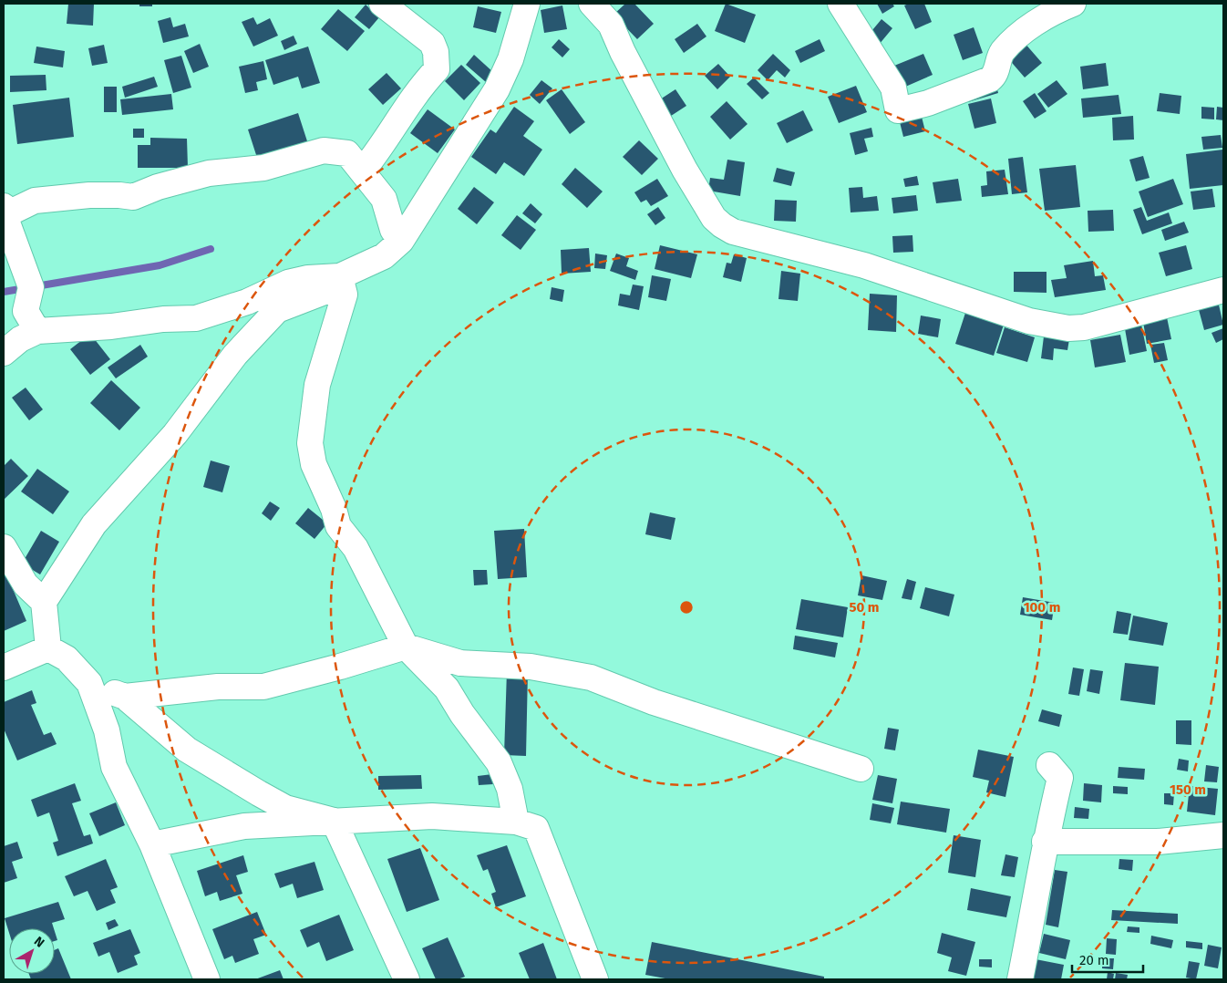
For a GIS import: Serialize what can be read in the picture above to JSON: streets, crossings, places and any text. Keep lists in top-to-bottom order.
{
  "scale_bar": "20 m",
  "north": "top right",
  "rings": ["50 m", "100 m", "150 m"]
}
